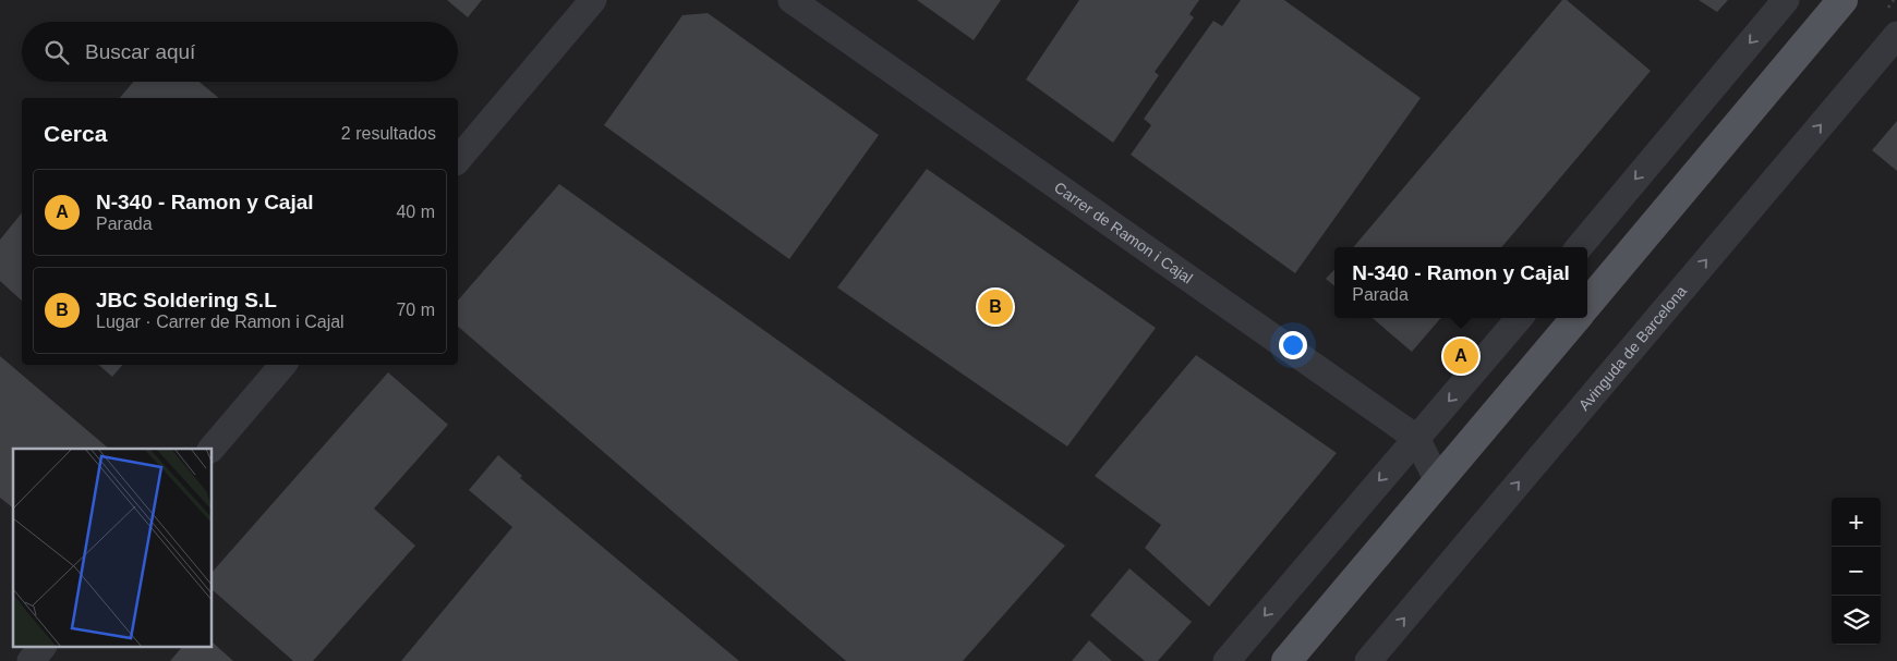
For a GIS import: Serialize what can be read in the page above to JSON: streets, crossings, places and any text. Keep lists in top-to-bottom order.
{
  "streets": {
    "street": ["Carrer de Ramon i Cajal", "Avinguda de Barcelona"]
  },
  "page": {
    "search": "Buscar aquí",
    "heading": ["Cerca", "2 resultados"],
    "list": [
      {
        "mark": "A",
        "name": "N-340 - Ramon y Cajal",
        "note": "Parada",
        "value": "40 m"
      },
      {
        "mark": "B",
        "name": "JBC Soldering S.L",
        "note": "Lugar · Carrer de Ramon i Cajal",
        "value": "70 m"
      }
    ],
    "popup": ["N-340 - Ramon y Cajal", "Parada"],
    "pins": ["B", "A"],
    "map_buttons": ["+", "−"]
  }
}
